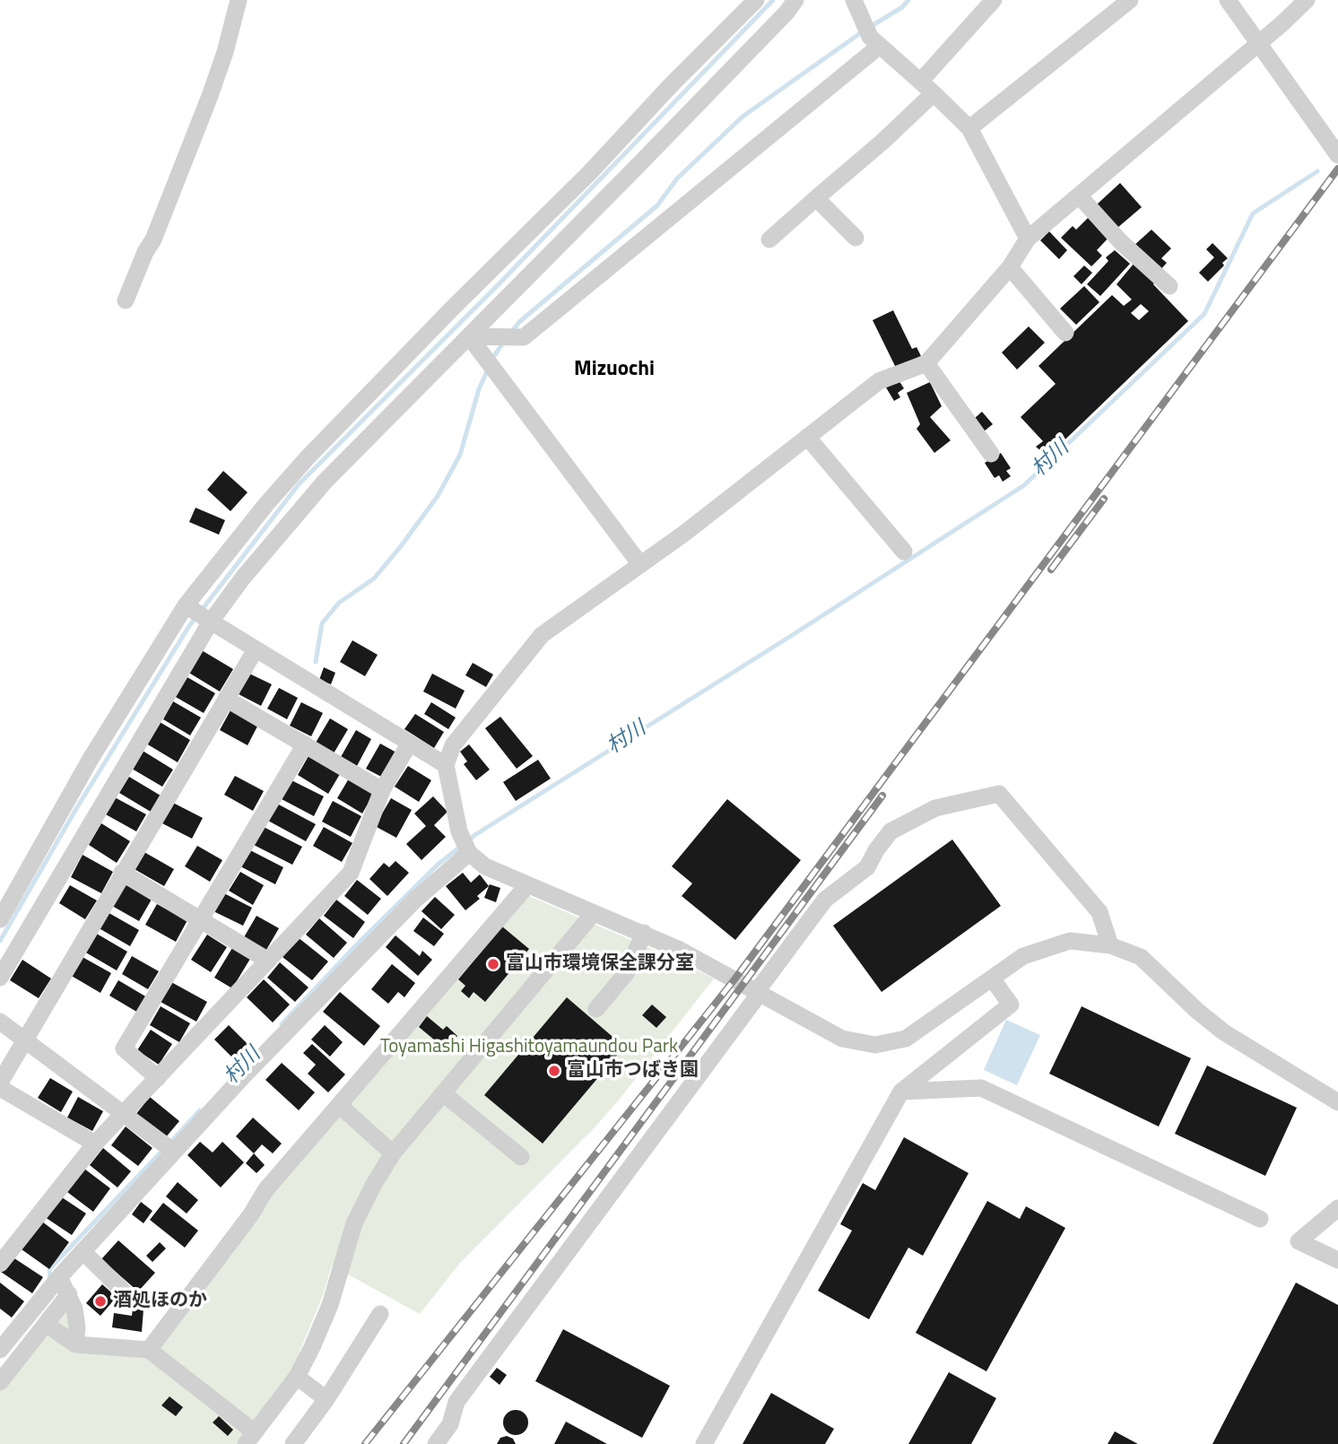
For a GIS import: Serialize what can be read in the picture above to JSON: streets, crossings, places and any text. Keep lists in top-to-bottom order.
{
  "districts": ["Mizuochi"],
  "water": ["村川"],
  "parks": ["Toyamashi Higashitoyamaundou Park"],
  "places": ["富山市環境保全課分室", "富山市つばき園", "酒処ほのか"]
}
